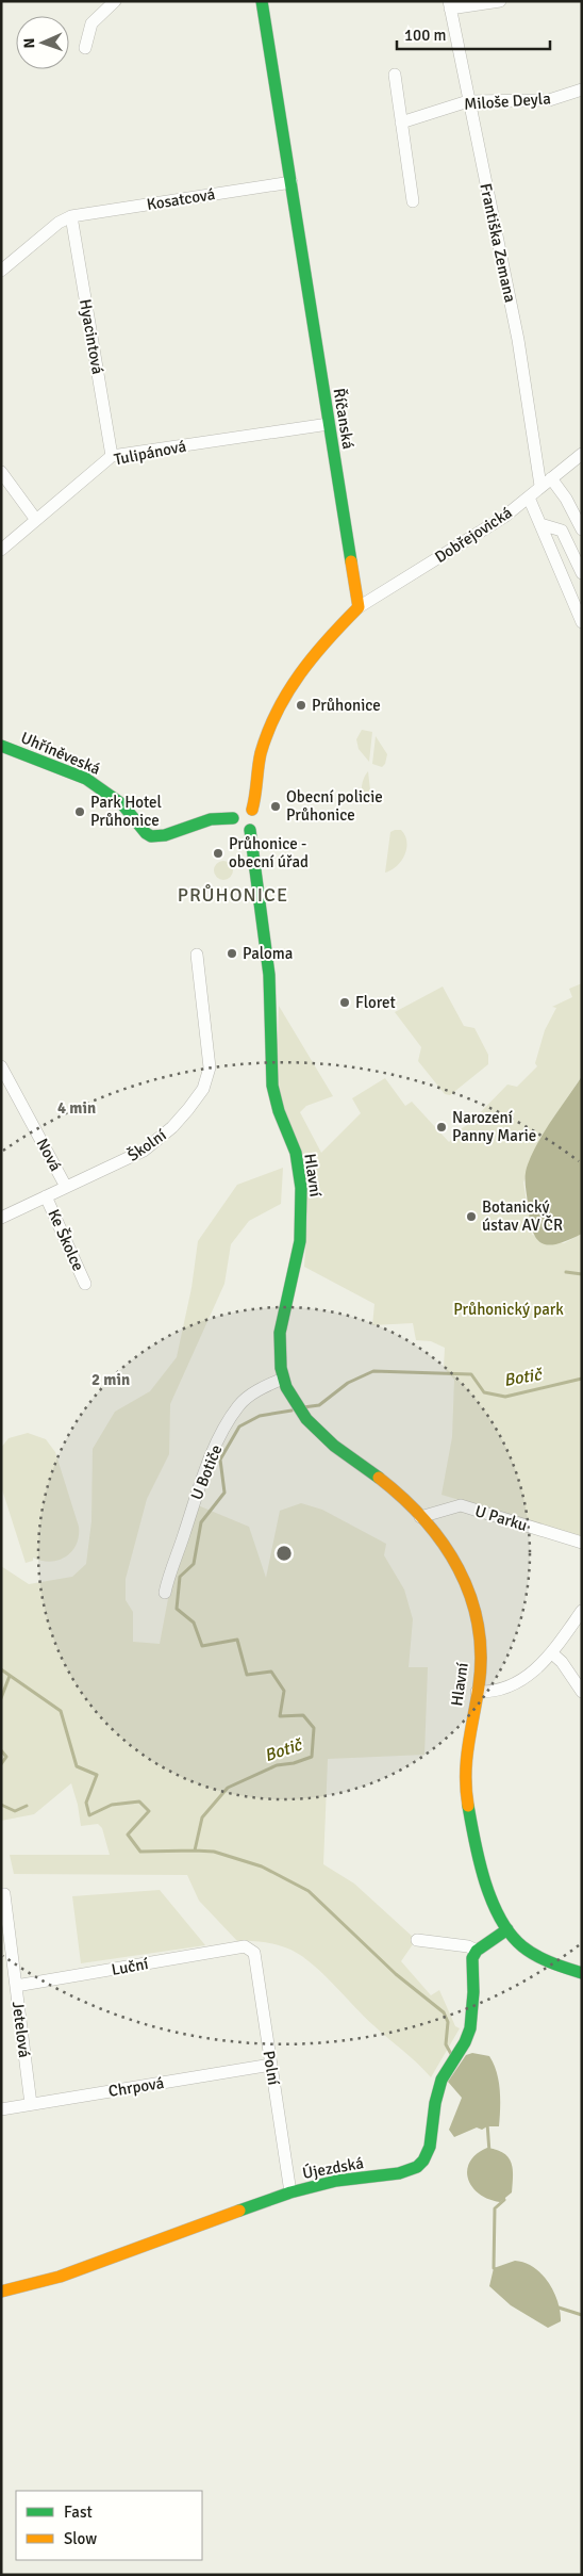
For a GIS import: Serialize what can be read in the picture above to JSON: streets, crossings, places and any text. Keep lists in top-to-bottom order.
{
  "streets": {
    "street": [
      "Miloše Deyla",
      "Kosatcová",
      "Františka Zemana",
      "Hyacintová",
      "Říčanská",
      "Tulipánová",
      "Dobřejovická",
      "Uhříněveská",
      "Školní",
      "Nová",
      "Hlavní",
      "Ke Školce",
      "U Botiče",
      "U Parku",
      "Luční",
      "Jetelová",
      "Polní",
      "Chrpová",
      "Újezdská"
    ]
  },
  "crossings": [
    ["Miloše Deyla", "Františka Zemana"],
    ["Kosatcová", "Hyacintová"],
    ["Kosatcová", "Říčanská"],
    ["Františka Zemana", "Dobřejovická"],
    ["Hyacintová", "Tulipánová"],
    ["Říčanská", "Tulipánová"],
    ["Říčanská", "Dobřejovická"],
    ["Uhříněveská", "Hlavní"],
    ["Školní", "Nová"],
    ["Školní", "Ke Školce"],
    ["Hlavní", "U Botiče"],
    ["Hlavní", "U Parku"],
    ["Luční", "Jetelová"],
    ["Luční", "Polní"],
    ["Jetelová", "Chrpová"],
    ["Polní", "Chrpová"],
    ["Polní", "Újezdská"]
  ],
  "districts": ["PRŮHONICE"],
  "water": ["Botič"],
  "parks": ["Průhonický park"],
  "places": [
    "Průhonice",
    "Obecní policie Průhonice",
    "Park Hotel Průhonice",
    "Průhonice - obecní úřad",
    "Paloma",
    "Floret",
    "Narození Panny Marie",
    "Botanický ústav AV ČR"
  ],
  "legend": ["Fast", "Slow"],
  "scale_bar": "100 m",
  "north": "left",
  "rings": ["4 min", "2 min"]
}
